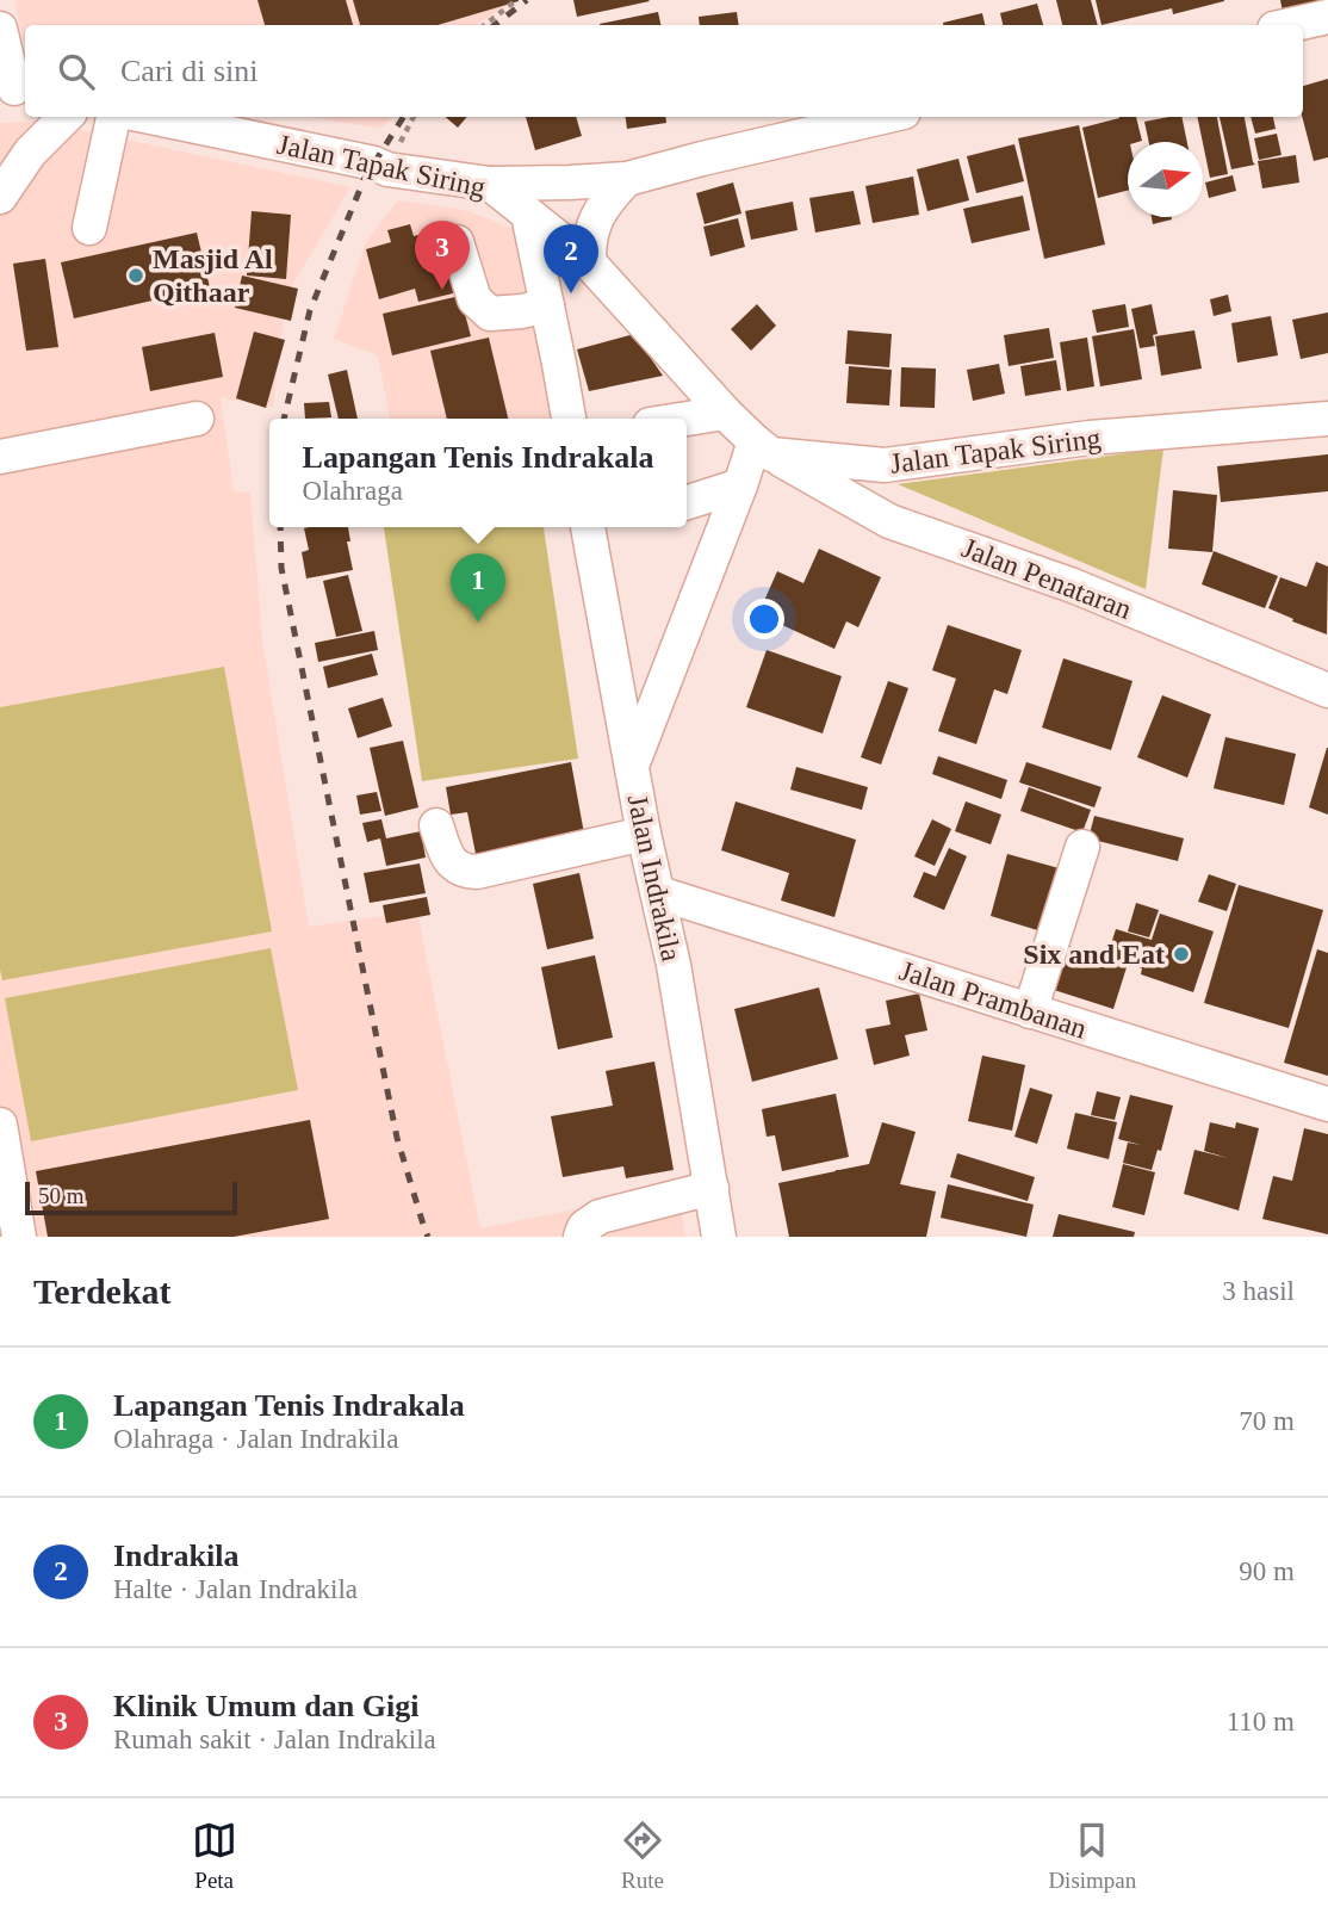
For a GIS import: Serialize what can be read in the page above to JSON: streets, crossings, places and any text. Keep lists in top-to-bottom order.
{
  "streets": {
    "street": [
      "Jalan Tapak Siring",
      "Jalan Penataran",
      "Jalan Indrakila",
      "Jalan Prambanan"
    ]
  },
  "crossings": [
    ["Jalan Tapak Siring", "Jalan Penataran"],
    ["Jalan Indrakila", "Jalan Prambanan"]
  ],
  "places": ["Masjid Al Qithaar", "Six and Eat"],
  "scale_bar": "50 m",
  "north": "right",
  "page": {
    "search": "Cari di sini",
    "pins": ["3", "2", "1"],
    "popup": ["Lapangan Tenis Indrakala", "Olahraga"],
    "scale": "50 m",
    "heading": ["Terdekat", "3 hasil"],
    "list": [
      {
        "mark": "1",
        "name": "Lapangan Tenis Indrakala",
        "note": "Olahraga · Jalan Indrakila",
        "value": "70 m"
      },
      {
        "mark": "2",
        "name": "Indrakila",
        "note": "Halte · Jalan Indrakila",
        "value": "90 m"
      },
      {
        "mark": "3",
        "name": "Klinik Umum dan Gigi",
        "note": "Rumah sakit · Jalan Indrakila",
        "value": "110 m"
      }
    ],
    "nav": ["Peta", "Rute", "Disimpan"]
  }
}
